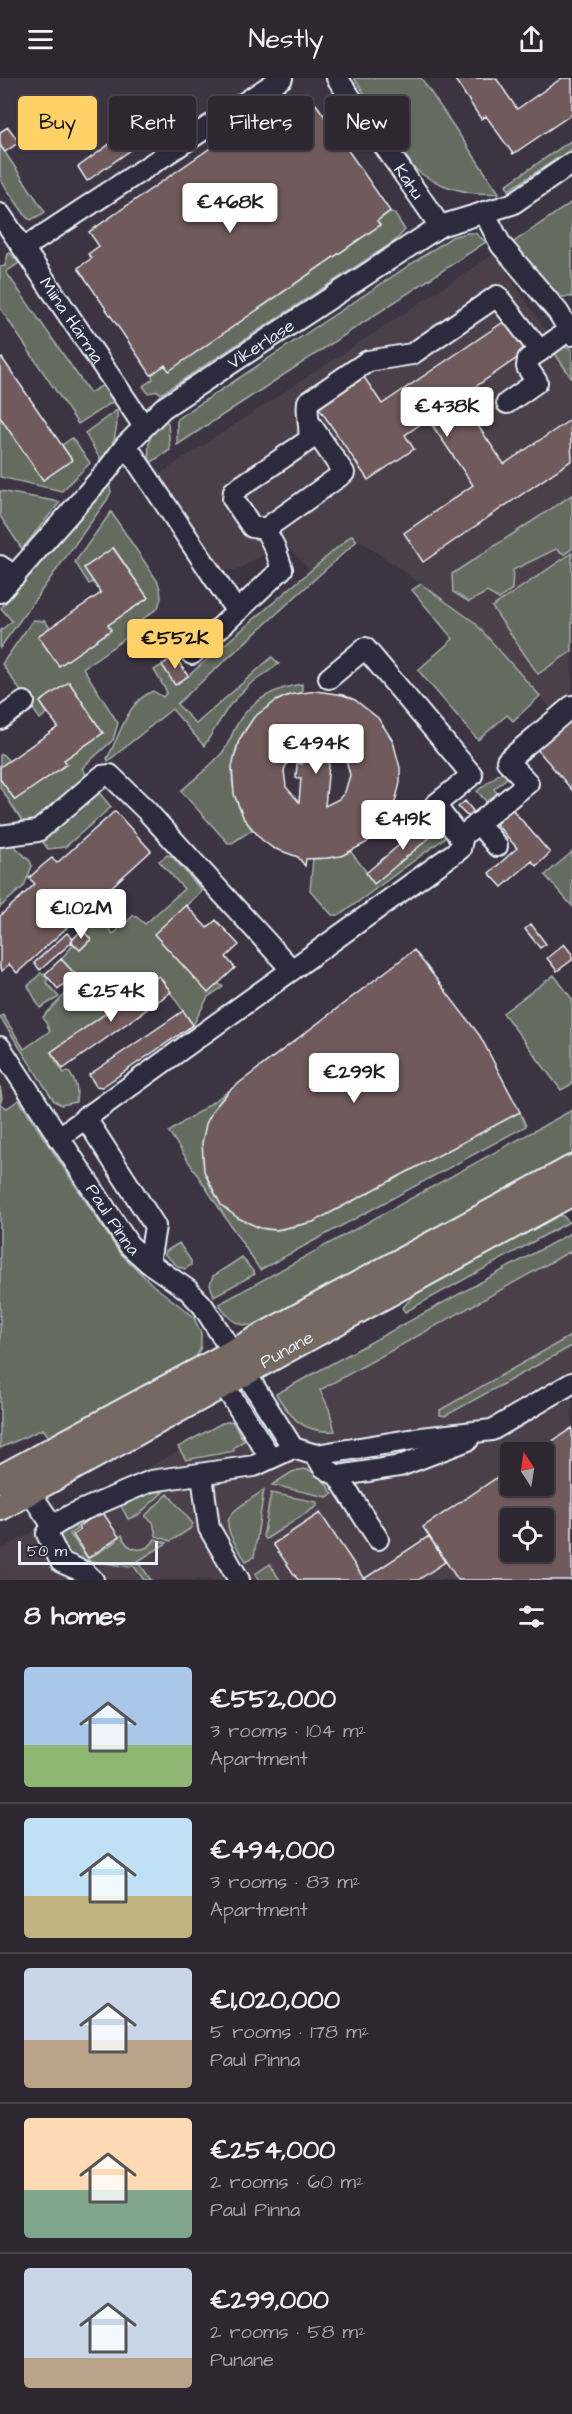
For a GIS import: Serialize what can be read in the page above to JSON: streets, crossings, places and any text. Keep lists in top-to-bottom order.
{
  "streets": {
    "main road": ["Punane"],
    "street": [
      "Kahu",
      "Miina Härma",
      "Vikerlase",
      "Paul Pinna"
    ]
  },
  "crossings": [
    ["Kahu", "Vikerlase"],
    ["Miina Härma", "Vikerlase"],
    ["Paul Pinna", "Punane"]
  ],
  "scale_bar": "50 m",
  "north": "top",
  "page": {
    "header": "Nestly",
    "chip": [
      "Buy",
      "Rent",
      "Filters",
      "New"
    ],
    "price": [
      "€468K",
      "€438K",
      "€552K",
      "€494K",
      "€419K",
      "€1.02M",
      "€254K",
      "€299K"
    ],
    "scale": "50 m",
    "heading": "8 homes",
    "list": [
      {
        "name": "€552,000",
        "note": "3 rooms · 104 m² · Apartment"
      },
      {
        "name": "€494,000",
        "note": "3 rooms · 83 m² · Apartment"
      },
      {
        "name": "€1,020,000",
        "note": "5 rooms · 178 m² · Paul Pinna"
      },
      {
        "name": "€254,000",
        "note": "2 rooms · 60 m² · Paul Pinna"
      },
      {
        "name": "€299,000",
        "note": "2 rooms · 58 m² · Punane"
      }
    ]
  }
}
